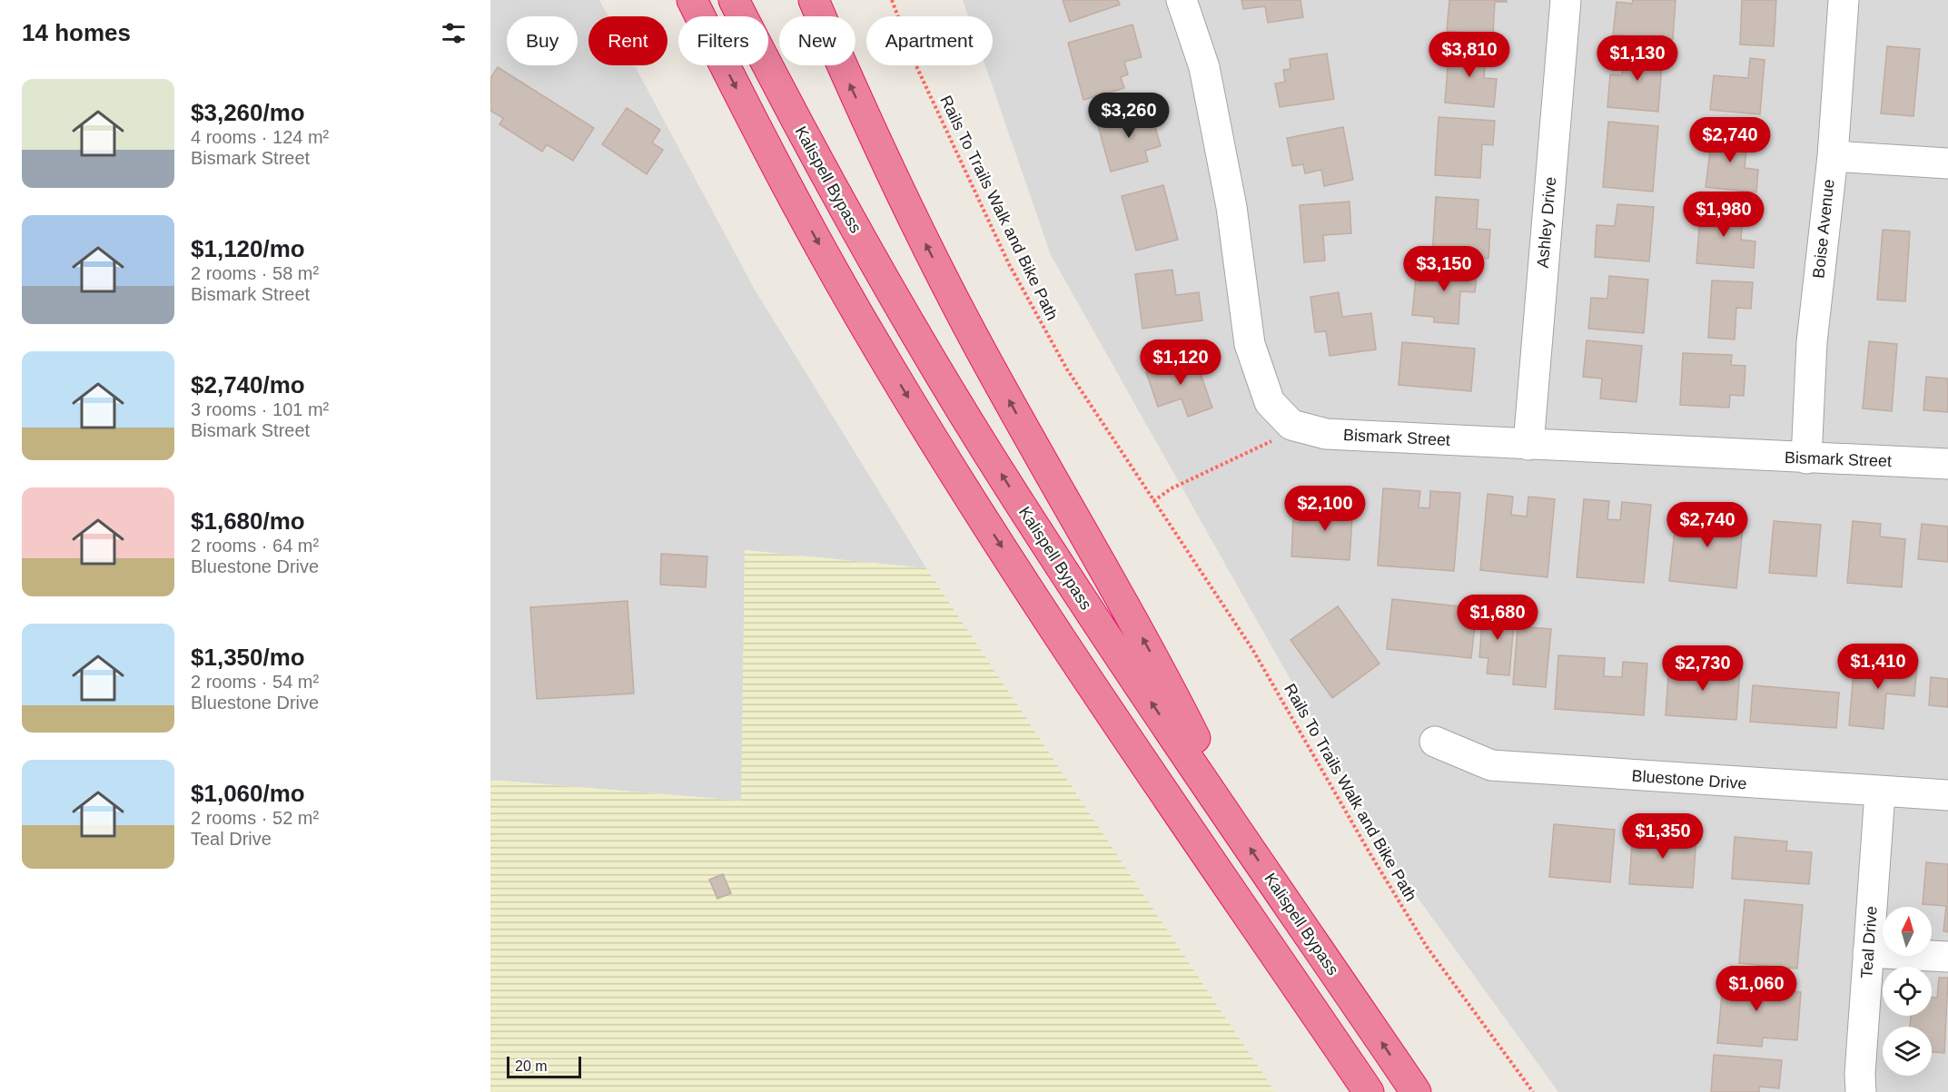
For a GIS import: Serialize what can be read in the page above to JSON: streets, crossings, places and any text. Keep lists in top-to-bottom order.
{
  "streets": {
    "highway": ["Kalispell Bypass"],
    "street": [
      "Ashley Drive",
      "Boise Avenue",
      "Bismark Street",
      "Bluestone Drive",
      "Teal Drive"
    ],
    "path": ["Rails To Trails Walk and Bike Path"]
  },
  "crossings": [
    ["Ashley Drive", "Bismark Street"],
    ["Boise Avenue", "Bismark Street"],
    ["Bluestone Drive", "Teal Drive"]
  ],
  "scale_bar": "20 m",
  "north": "top",
  "page": {
    "heading": "14 homes",
    "chip": [
      "Buy",
      "Rent",
      "Filters",
      "New",
      "Apartment"
    ],
    "price": [
      "$3,810",
      "$1,130",
      "$3,260",
      "$2,740",
      "$1,980",
      "$3,150",
      "$1,120",
      "$2,100",
      "$2,740",
      "$1,680",
      "$1,410",
      "$2,730",
      "$1,350",
      "$1,060"
    ],
    "list": [
      {
        "name": "$3,260/mo",
        "note": "4 rooms · 124 m² · Bismark Street"
      },
      {
        "name": "$1,120/mo",
        "note": "2 rooms · 58 m² · Bismark Street"
      },
      {
        "name": "$2,740/mo",
        "note": "3 rooms · 101 m² · Bismark Street"
      },
      {
        "name": "$1,680/mo",
        "note": "2 rooms · 64 m² · Bluestone Drive"
      },
      {
        "name": "$1,350/mo",
        "note": "2 rooms · 54 m² · Bluestone Drive"
      },
      {
        "name": "$1,060/mo",
        "note": "2 rooms · 52 m² · Teal Drive"
      }
    ],
    "scale": "20 m"
  }
}
